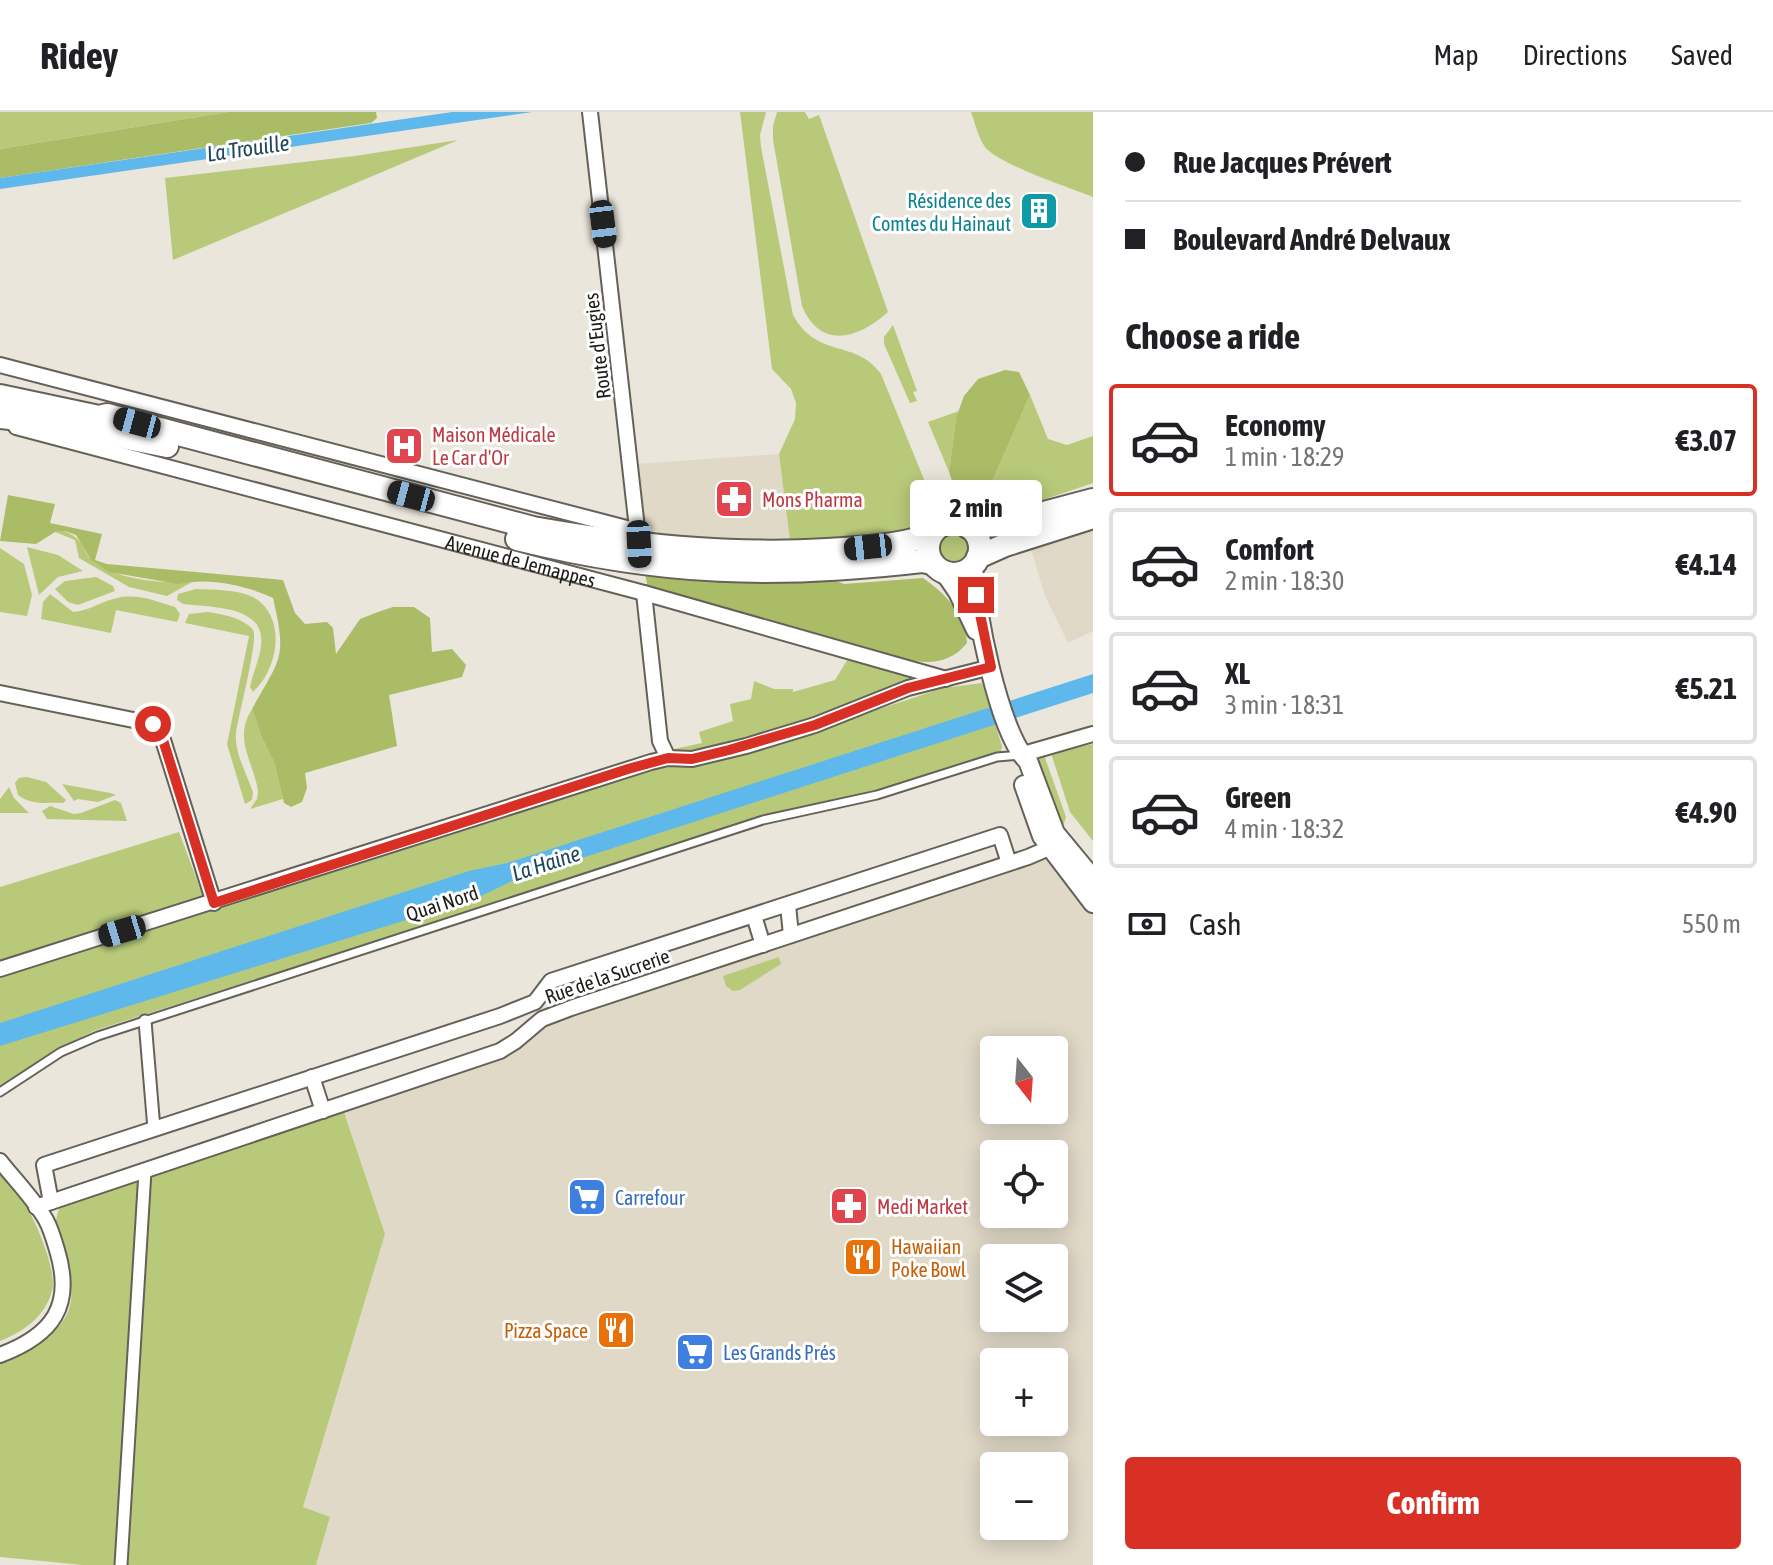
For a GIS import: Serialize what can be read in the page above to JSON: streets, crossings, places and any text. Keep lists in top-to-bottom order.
{
  "streets": {
    "main road": ["Avenue de Jemappes"],
    "street": ["Route d'Eugies", "Quai Nord", "Rue de la Sucrerie"]
  },
  "crossings": [
    ["Route d'Eugies", "Avenue de Jemappes"]
  ],
  "water": ["La Trouille", "La Haine"],
  "places": {
    "building": ["Résidence des Comtes du Hainaut"],
    "hospital": ["Maison Médicale Le Car d'Or"],
    "pharmacy": ["Mons Pharma", "Medi Market"],
    "supermarket": ["Carrefour", "Les Grands Prés"],
    "restaurant": ["Hawaiian Poke Bowl", "Pizza Space"]
  },
  "north": "bottom",
  "page": {
    "header": "Ridey",
    "nav": ["Map", "Directions", "Saved"],
    "banner": ["Rue Jacques Prévert", "Boulevard André Delvaux"],
    "heading": "Choose a ride",
    "list": [
      {
        "name": "Economy",
        "note": "1 min · 18:29",
        "value": "€3.07"
      },
      {
        "name": "Comfort",
        "note": "2 min · 18:30",
        "value": "€4.14"
      },
      {
        "name": "XL",
        "note": "3 min · 18:31",
        "value": "€5.21"
      },
      {
        "name": "Green",
        "note": "4 min · 18:32",
        "value": "€4.90"
      }
    ],
    "bubble": "2 min",
    "pay": ["Cash", "550 m"],
    "map_buttons": ["+", "−"],
    "buttons": "Confirm"
  }
}
